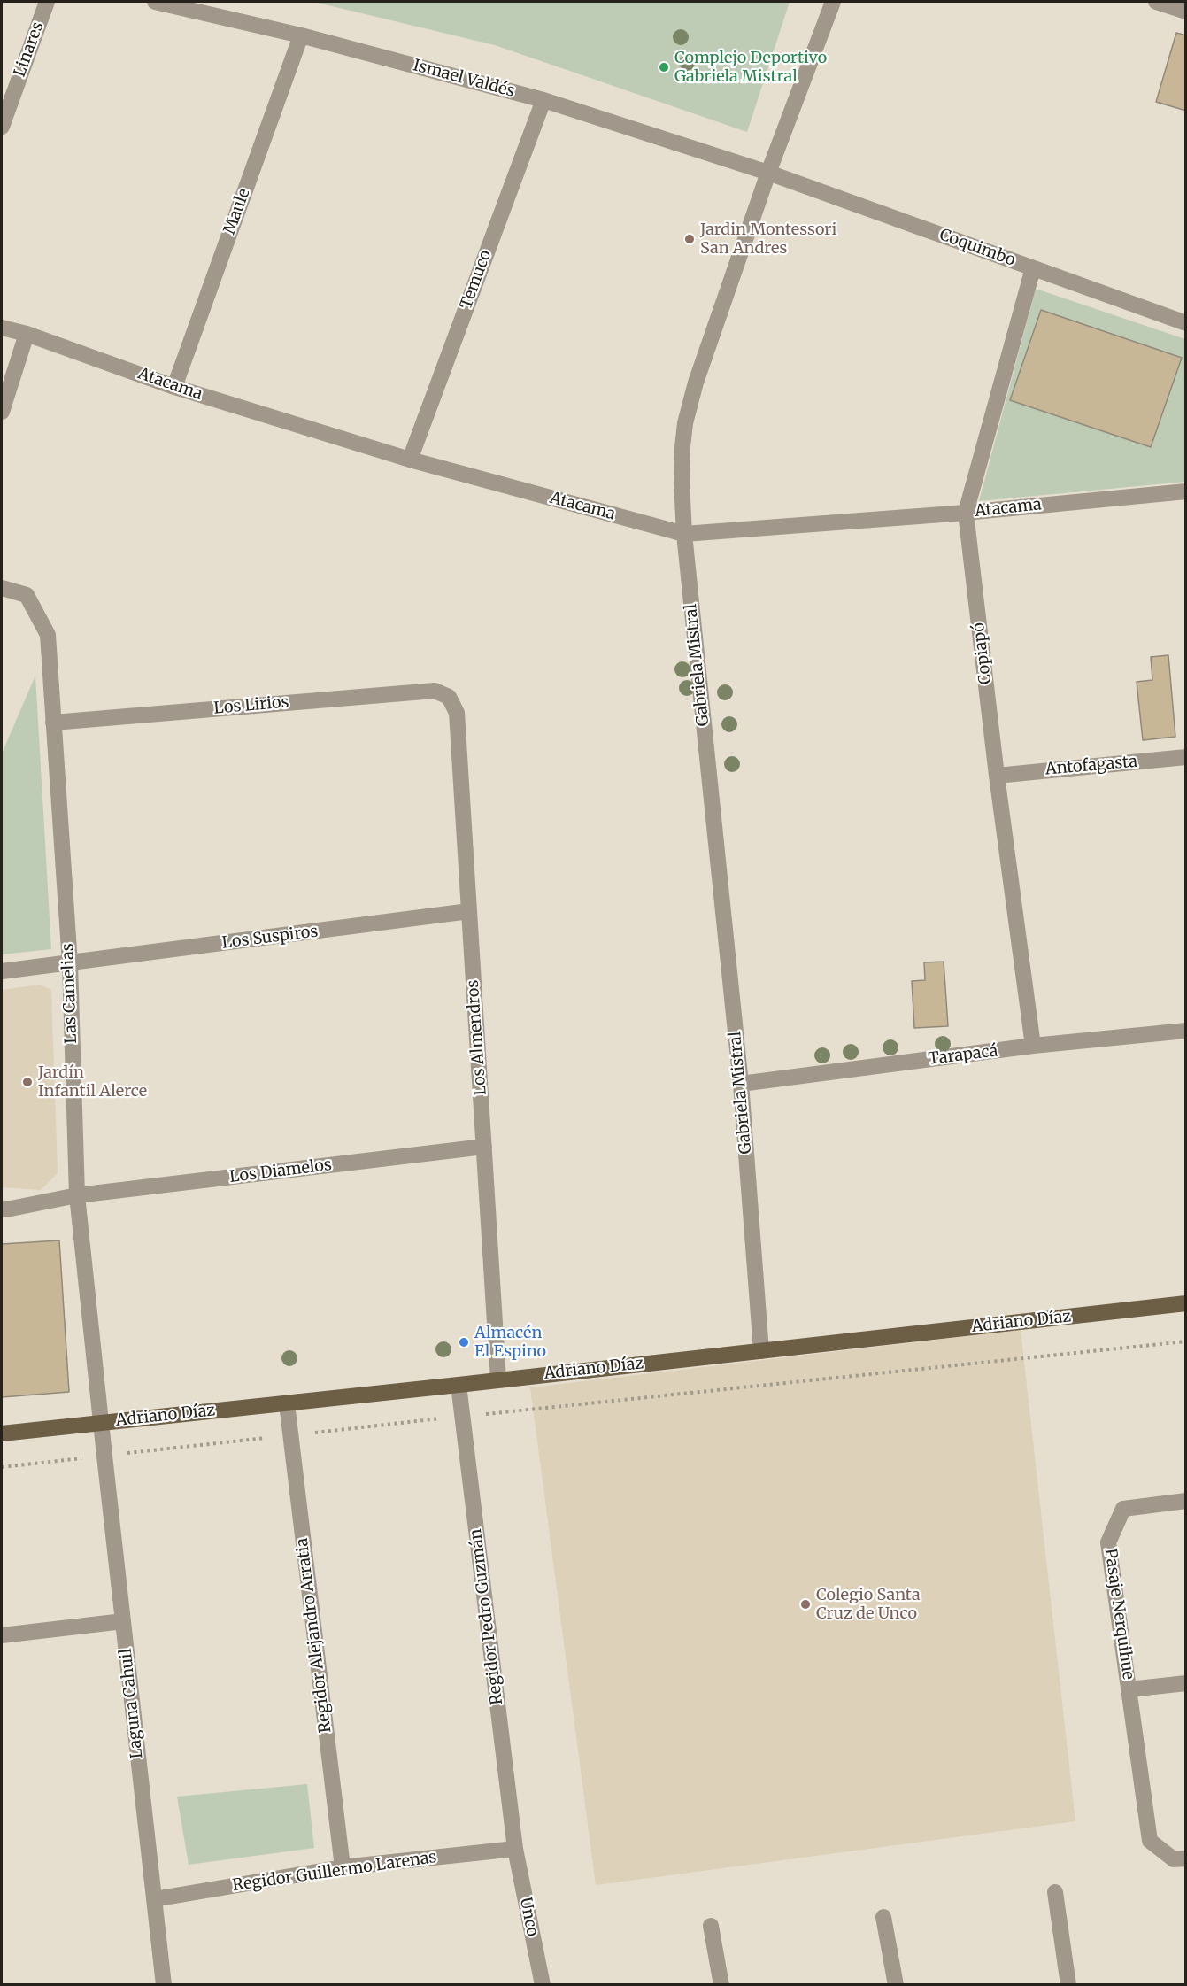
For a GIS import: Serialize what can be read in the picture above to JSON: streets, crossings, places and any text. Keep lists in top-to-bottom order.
{
  "streets": {
    "main road": ["Adriano Díaz"],
    "street": [
      "Linares",
      "Ismael Valdés",
      "Maule",
      "Coquimbo",
      "Temuco",
      "Atacama",
      "Copiapó",
      "Gabriela Mistral",
      "Los Lirios",
      "Antofagasta",
      "Los Suspiros",
      "Las Camelias",
      "Los Almendros",
      "Tarapacá",
      "Los Diamelos",
      "Pasaje Nerquihue",
      "Regidor Pedro Guzmán",
      "Regidor Alejandro Arratia",
      "Laguna Cahuil",
      "Regidor Guillermo Larenas",
      "Unco"
    ]
  },
  "crossings": [
    ["Ismael Valdés", "Maule"],
    ["Ismael Valdés", "Coquimbo"],
    ["Ismael Valdés", "Temuco"],
    ["Ismael Valdés", "Gabriela Mistral"],
    ["Maule", "Atacama"],
    ["Coquimbo", "Copiapó"],
    ["Coquimbo", "Gabriela Mistral"],
    ["Temuco", "Atacama"],
    ["Atacama", "Copiapó"],
    ["Atacama", "Gabriela Mistral"],
    ["Copiapó", "Antofagasta"],
    ["Copiapó", "Tarapacá"],
    ["Gabriela Mistral", "Tarapacá"],
    ["Gabriela Mistral", "Adriano Díaz"],
    ["Los Lirios", "Las Camelias"],
    ["Los Lirios", "Los Almendros"],
    ["Los Suspiros", "Las Camelias"],
    ["Los Suspiros", "Los Almendros"],
    ["Las Camelias", "Los Diamelos"],
    ["Las Camelias", "Adriano Díaz"],
    ["Las Camelias", "Laguna Cahuil"],
    ["Los Almendros", "Los Diamelos"],
    ["Los Almendros", "Adriano Díaz"],
    ["Adriano Díaz", "Regidor Pedro Guzmán"],
    ["Adriano Díaz", "Regidor Alejandro Arratia"],
    ["Adriano Díaz", "Laguna Cahuil"],
    ["Regidor Pedro Guzmán", "Regidor Guillermo Larenas"],
    ["Regidor Pedro Guzmán", "Unco"],
    ["Regidor Alejandro Arratia", "Regidor Guillermo Larenas"],
    ["Laguna Cahuil", "Regidor Guillermo Larenas"],
    ["Regidor Guillermo Larenas", "Unco"]
  ],
  "places": [
    "Complejo Deportivo Gabriela Mistral",
    "Jardin Montessori San Andres",
    "Jardín Infantil Alerce",
    "Almacén El Espino",
    "Colegio Santa Cruz de Unco"
  ]
}
